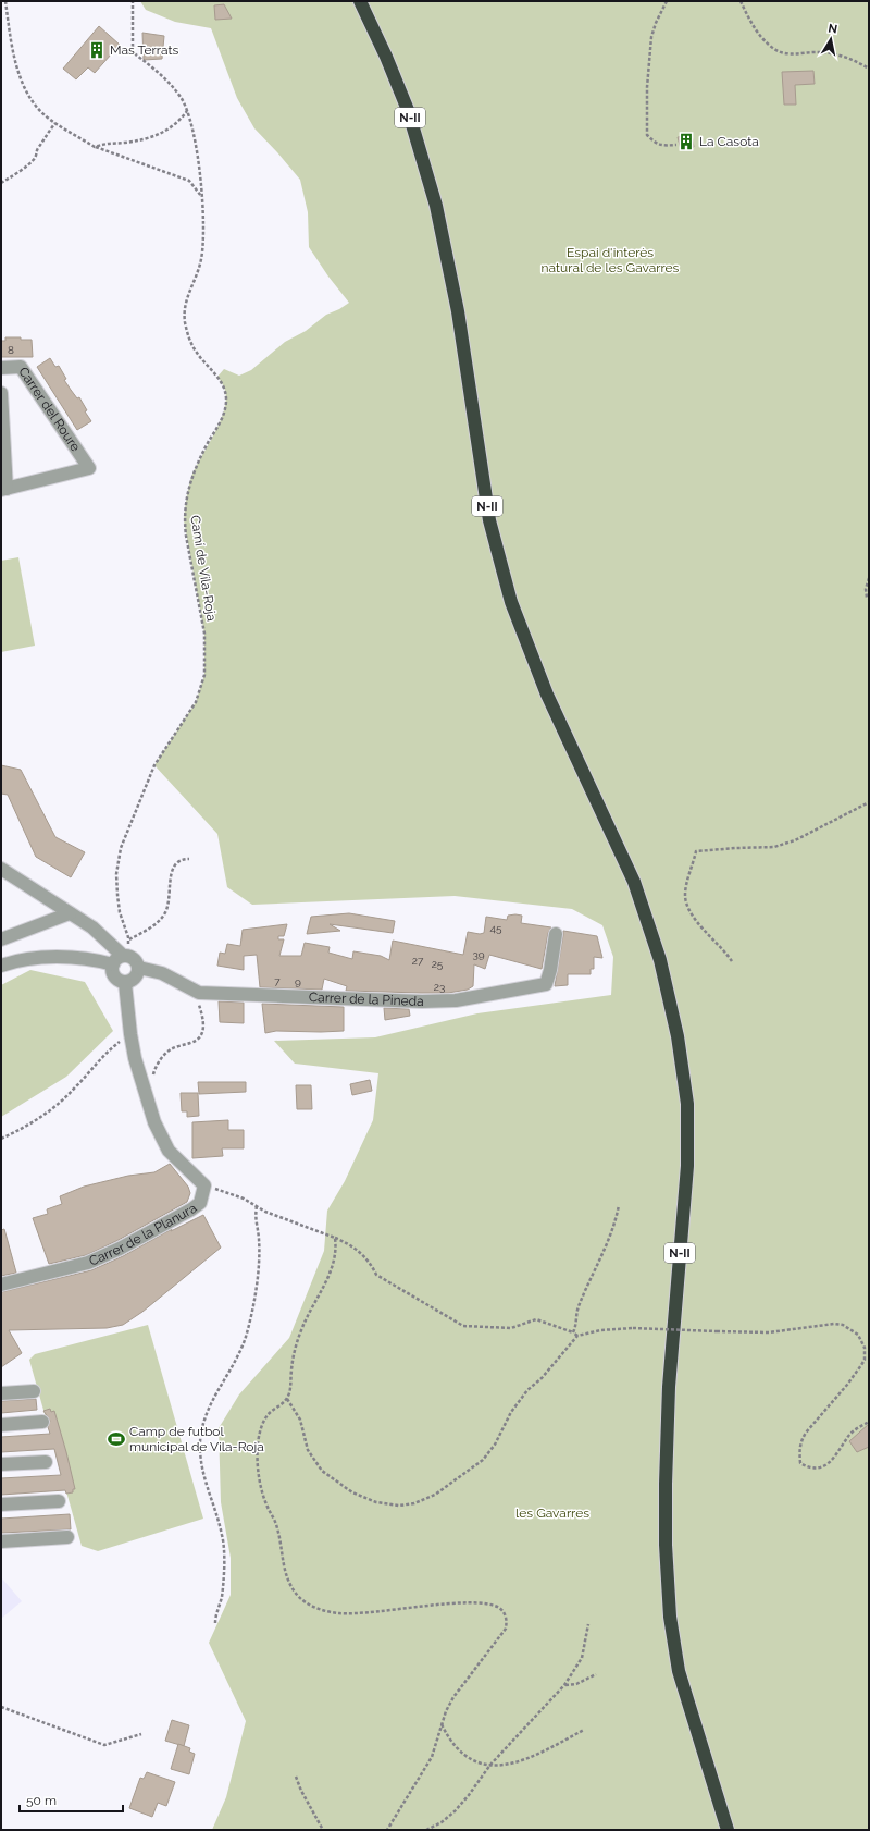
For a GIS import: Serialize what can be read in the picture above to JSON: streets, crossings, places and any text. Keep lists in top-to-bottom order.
{
  "streets": {
    "highway": ["N-II"],
    "street": ["Carrer del Roure", "Carrer de la Pineda", "Carrer de la Planura"],
    "path": ["Camí de Vila-Roja"]
  },
  "crossings": [
    ["Camí de Vila-Roja", "Carrer de la Pineda"],
    ["Camí de Vila-Roja", "Carrer de la Planura"],
    ["Carrer de la Pineda", "Carrer de la Planura"]
  ],
  "parks": ["Espai d'interès natural de les Gavarres", "les Gavarres"],
  "places": {
    "building": ["Mas Terrats", "La Casota"],
    "sports": ["Camp de futbol municipal de Vila-Roja"]
  },
  "house_numbers": [
    "8",
    "45",
    "39",
    "27",
    "25",
    "7",
    "9",
    "23"
  ],
  "scale_bar": "50 m",
  "north": "top"
}
